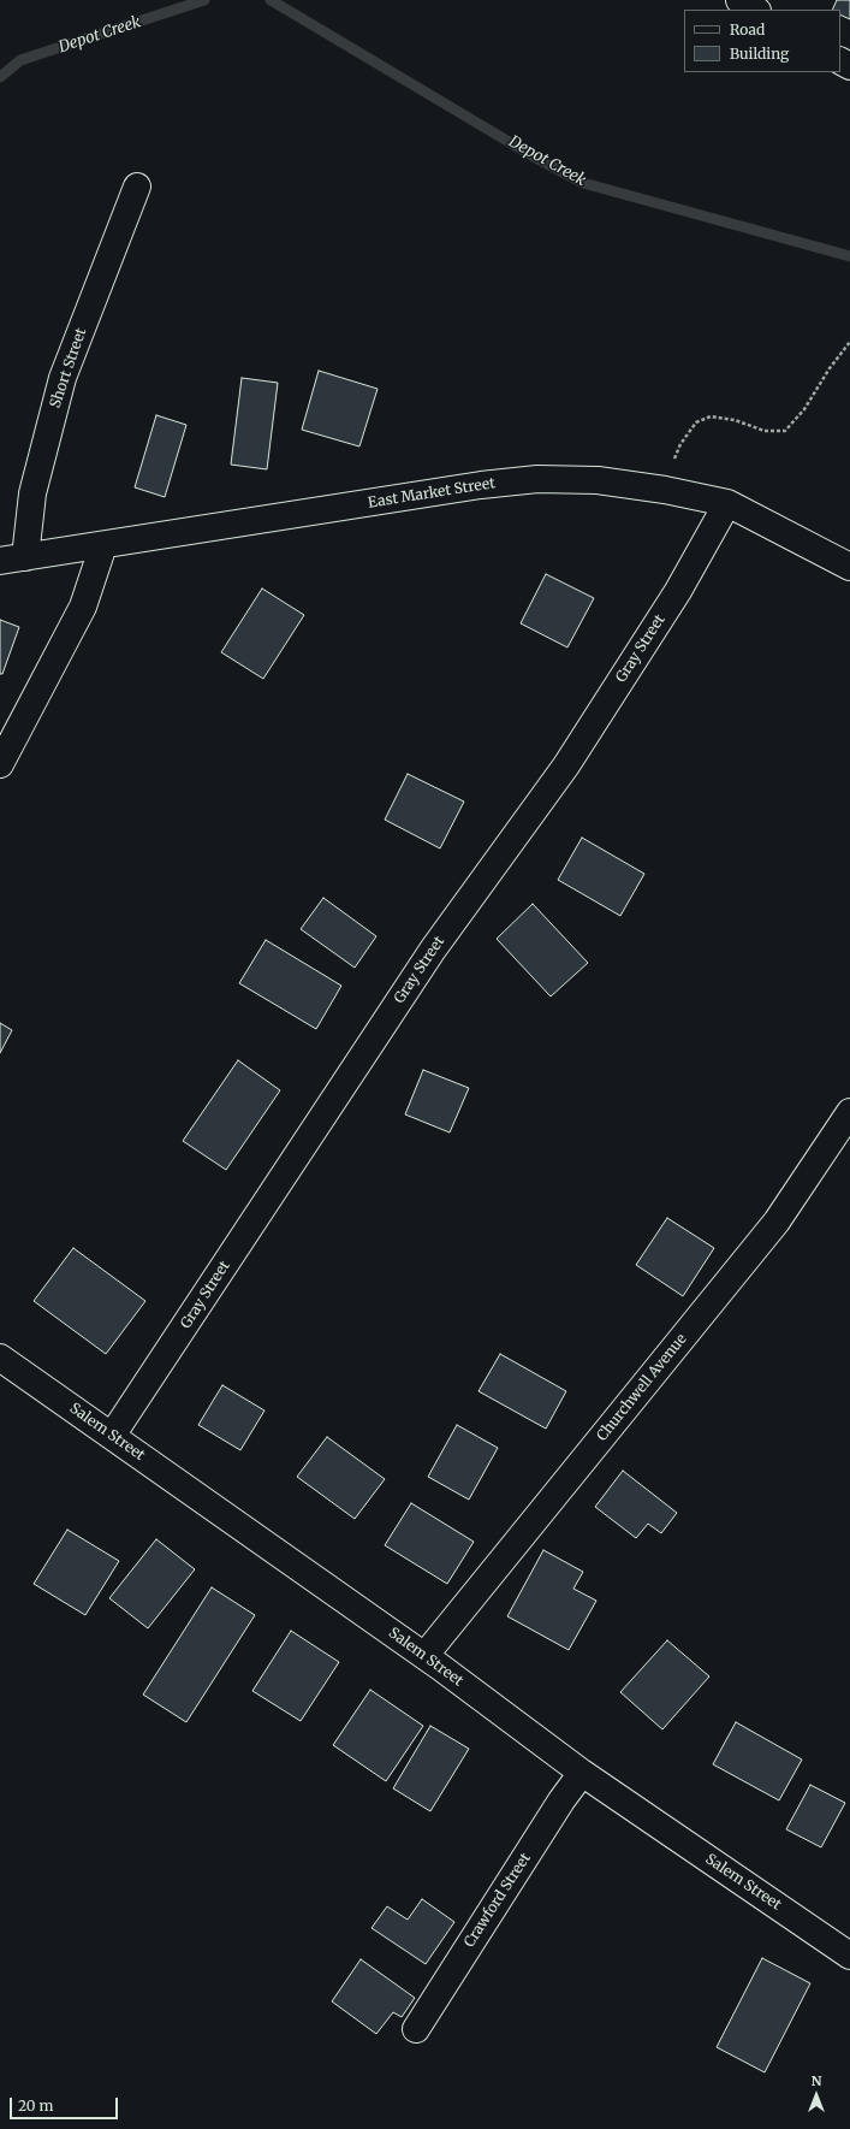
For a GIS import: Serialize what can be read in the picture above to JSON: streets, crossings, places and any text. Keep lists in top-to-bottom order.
{
  "streets": {
    "street": [
      "Short Street",
      "East Market Street",
      "Gray Street",
      "Churchwell Avenue",
      "Salem Street",
      "Crawford Street"
    ]
  },
  "crossings": [
    ["Short Street", "East Market Street"],
    ["East Market Street", "Gray Street"],
    ["Gray Street", "Salem Street"],
    ["Churchwell Avenue", "Salem Street"],
    ["Salem Street", "Crawford Street"]
  ],
  "water": ["Depot Creek"],
  "legend": ["Road", "Building"],
  "scale_bar": "20 m",
  "north": "top"
}
